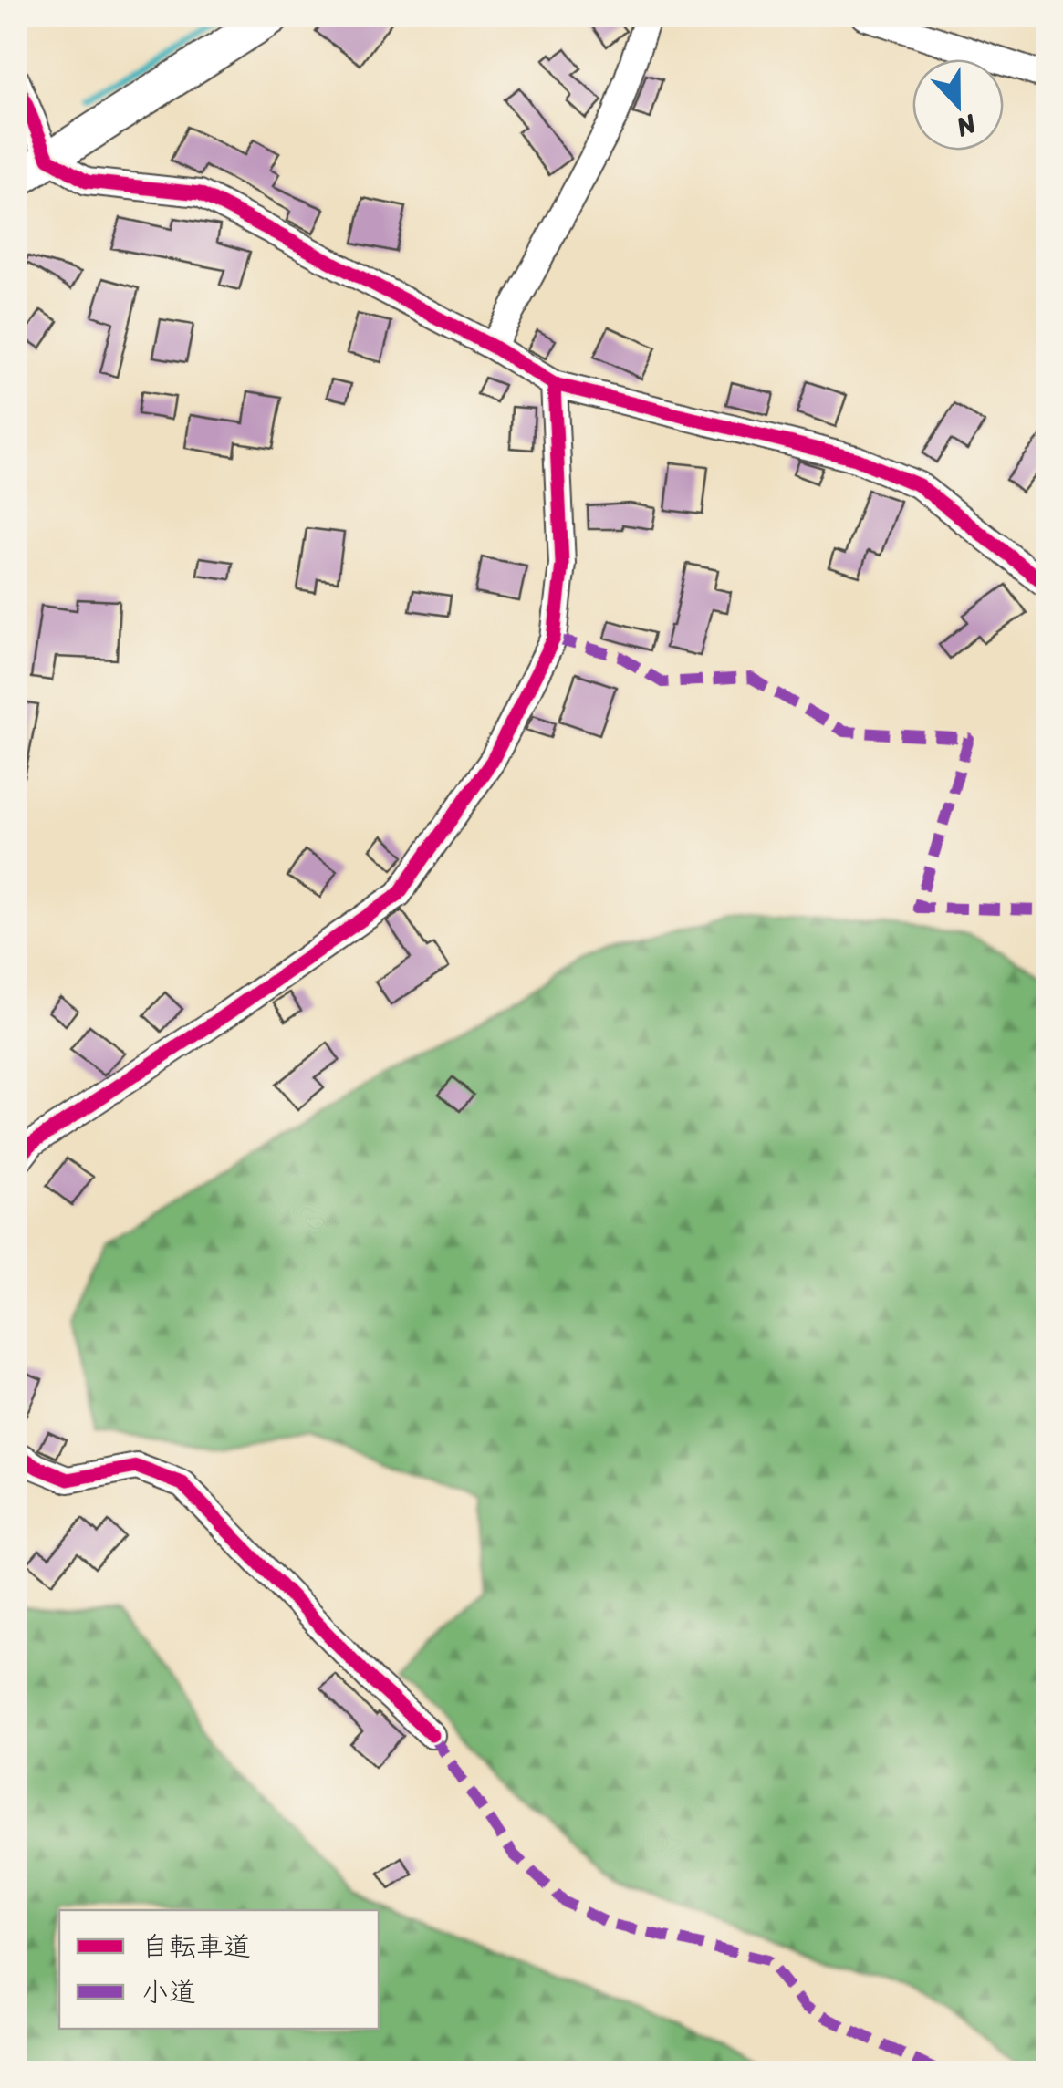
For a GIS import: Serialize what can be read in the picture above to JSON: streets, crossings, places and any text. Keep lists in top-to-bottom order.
{
  "legend": ["自転車道", "小道"],
  "north": "bottom"
}
